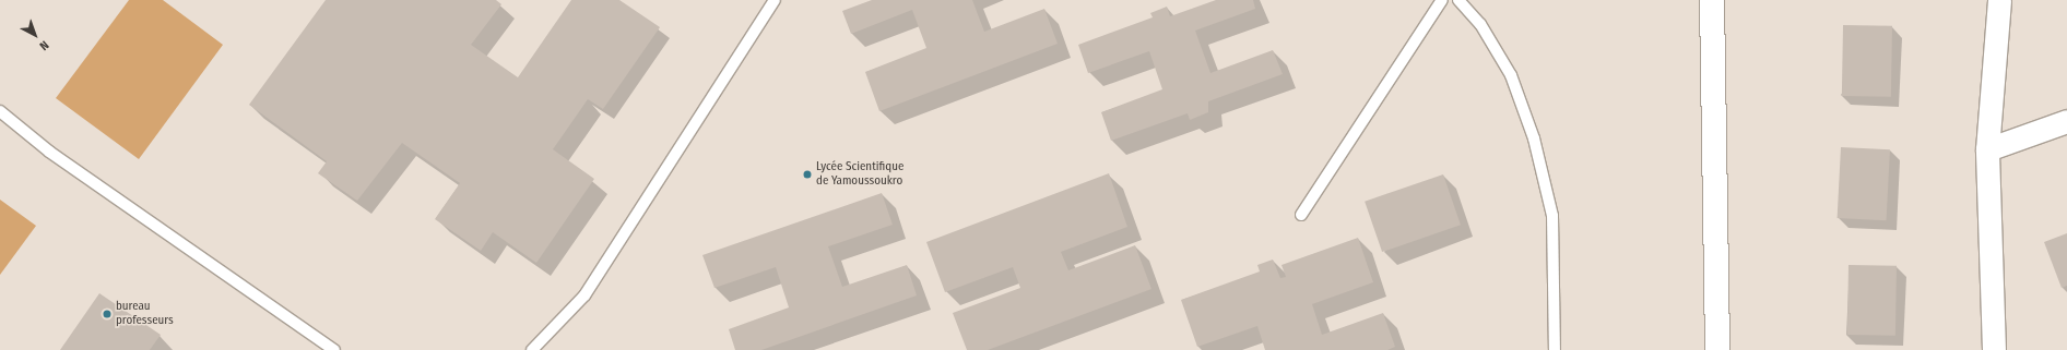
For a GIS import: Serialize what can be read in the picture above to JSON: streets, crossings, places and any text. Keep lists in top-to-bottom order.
{
  "places": ["Lycée Scientifique de Yamoussoukro", "bureau professeurs"],
  "north": "bottom right"
}
